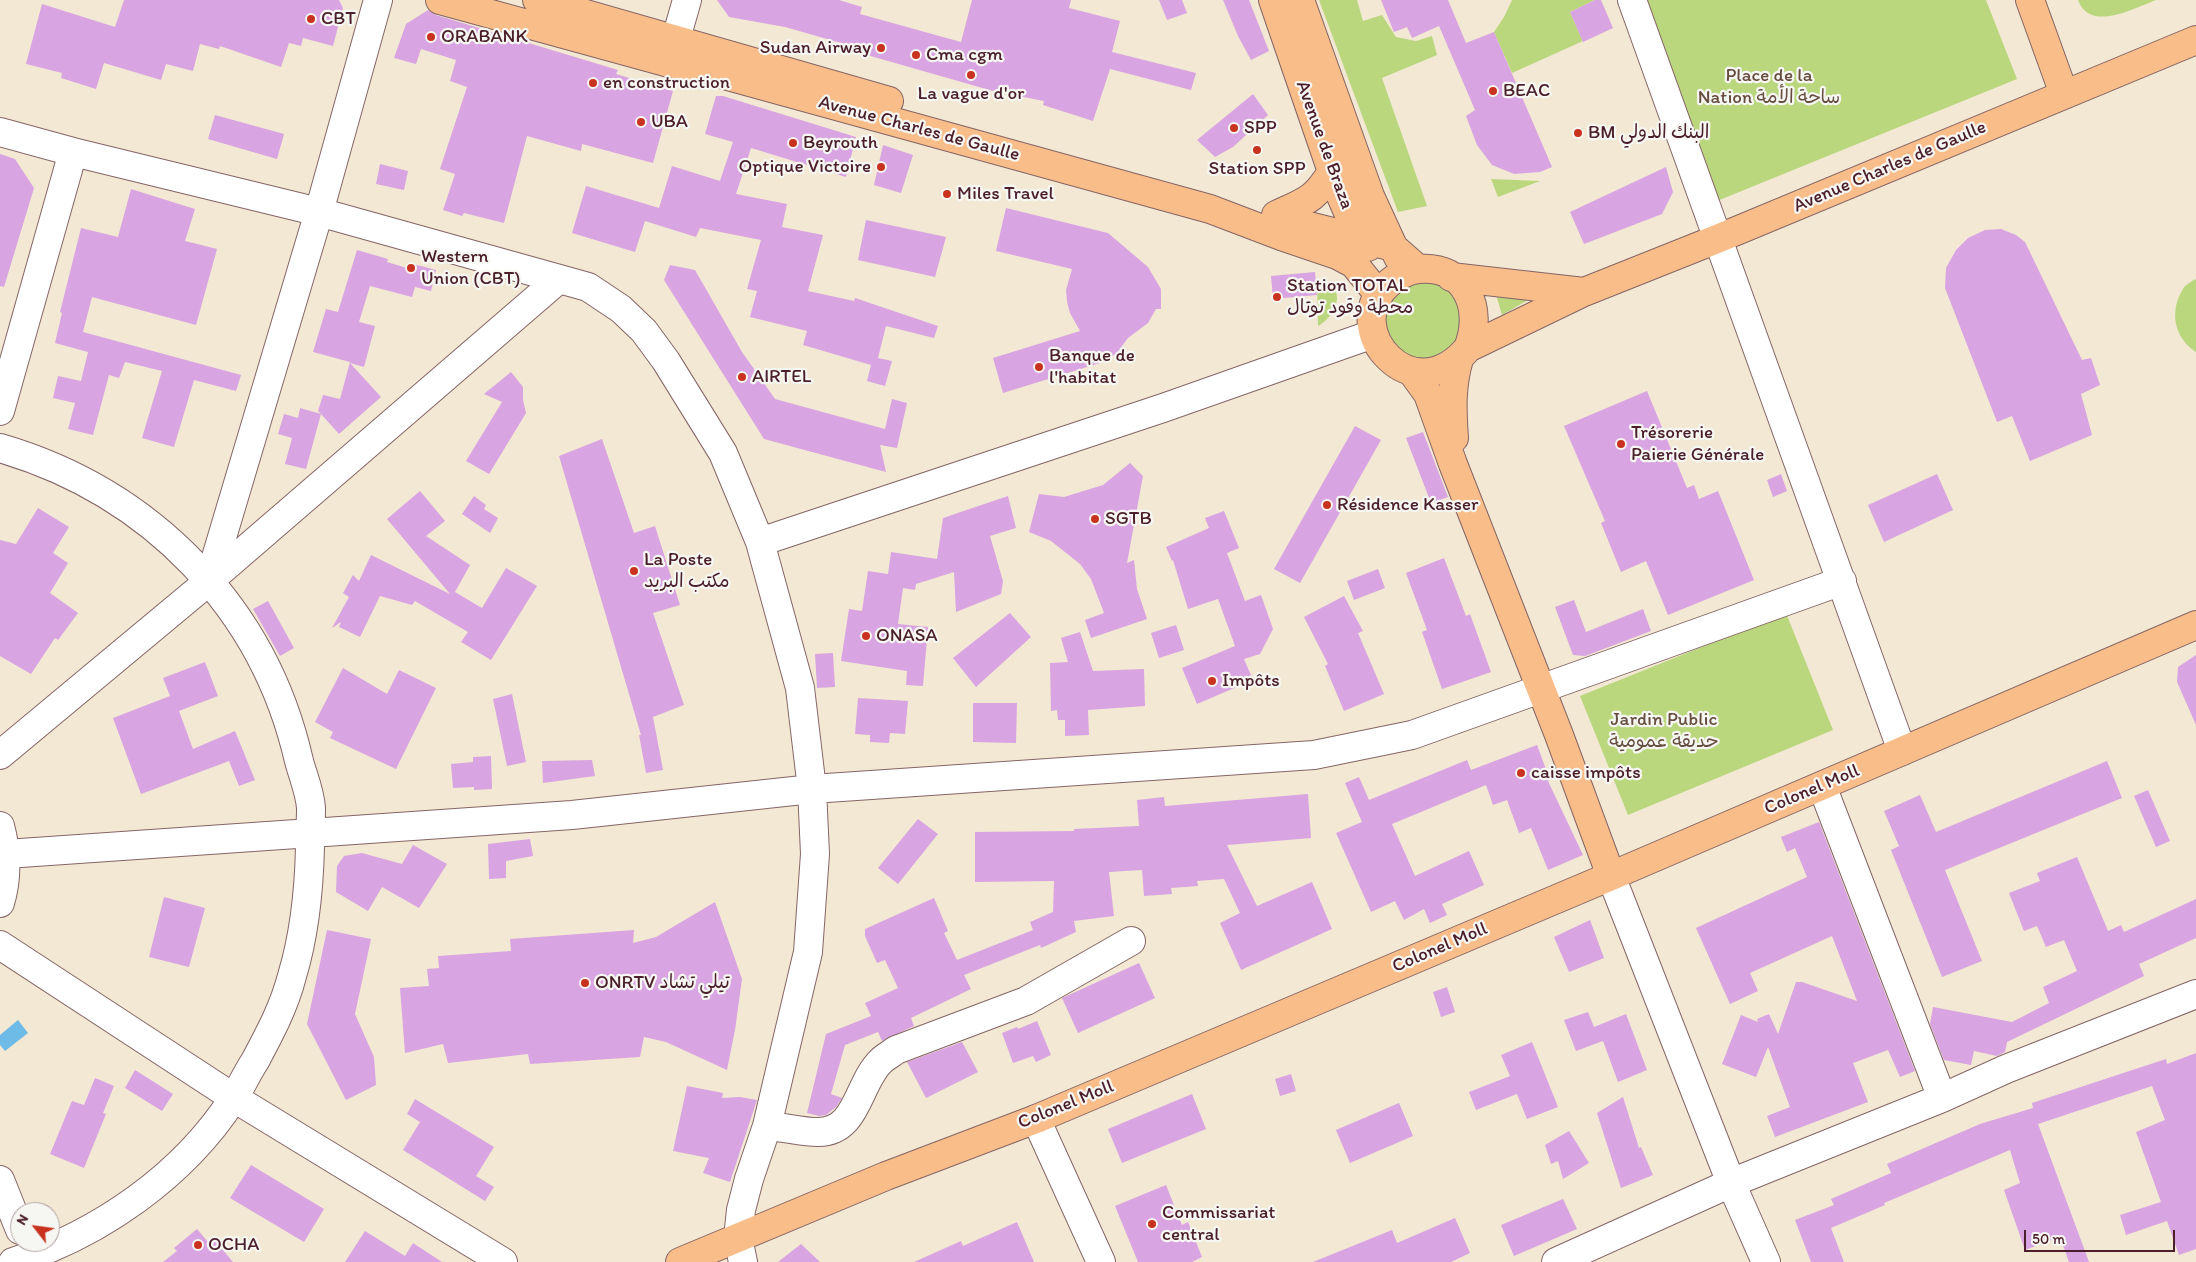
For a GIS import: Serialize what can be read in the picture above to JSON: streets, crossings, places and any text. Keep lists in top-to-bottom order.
{
  "streets": {
    "main road": ["Avenue Charles de Gaulle", "Avenue de Braza", "Colonel Moll"]
  },
  "crossings": [
    ["Avenue Charles de Gaulle", "Avenue de Braza"]
  ],
  "parks": ["Place de la Nation ساحة الأمة", "Jardin Public حديقة عمومية"],
  "places": [
    "CBT",
    "ORABANK",
    "Sudan Airway",
    "Cma cgm",
    "La vague d'or",
    "en construction",
    "BEAC",
    "UBA",
    "SPP",
    "BM البنك الدولي",
    "Beyrouth",
    "Station SPP",
    "Optique Victoire",
    "Miles Travel",
    "Western Union (CBT)",
    "Station TOTAL محطة وقود توتال",
    "Banque de l'habitat",
    "AIRTEL",
    "Trésorerie Paierie Générale",
    "Résidence Kasser",
    "SGTB",
    "La Poste مكتب البريد",
    "ONASA",
    "Impôts",
    "caisse impôts",
    "ONRTV تيلي تشاد",
    "Commissariat central",
    "OCHA"
  ],
  "scale_bar": "50 m",
  "north": "top left"
}
